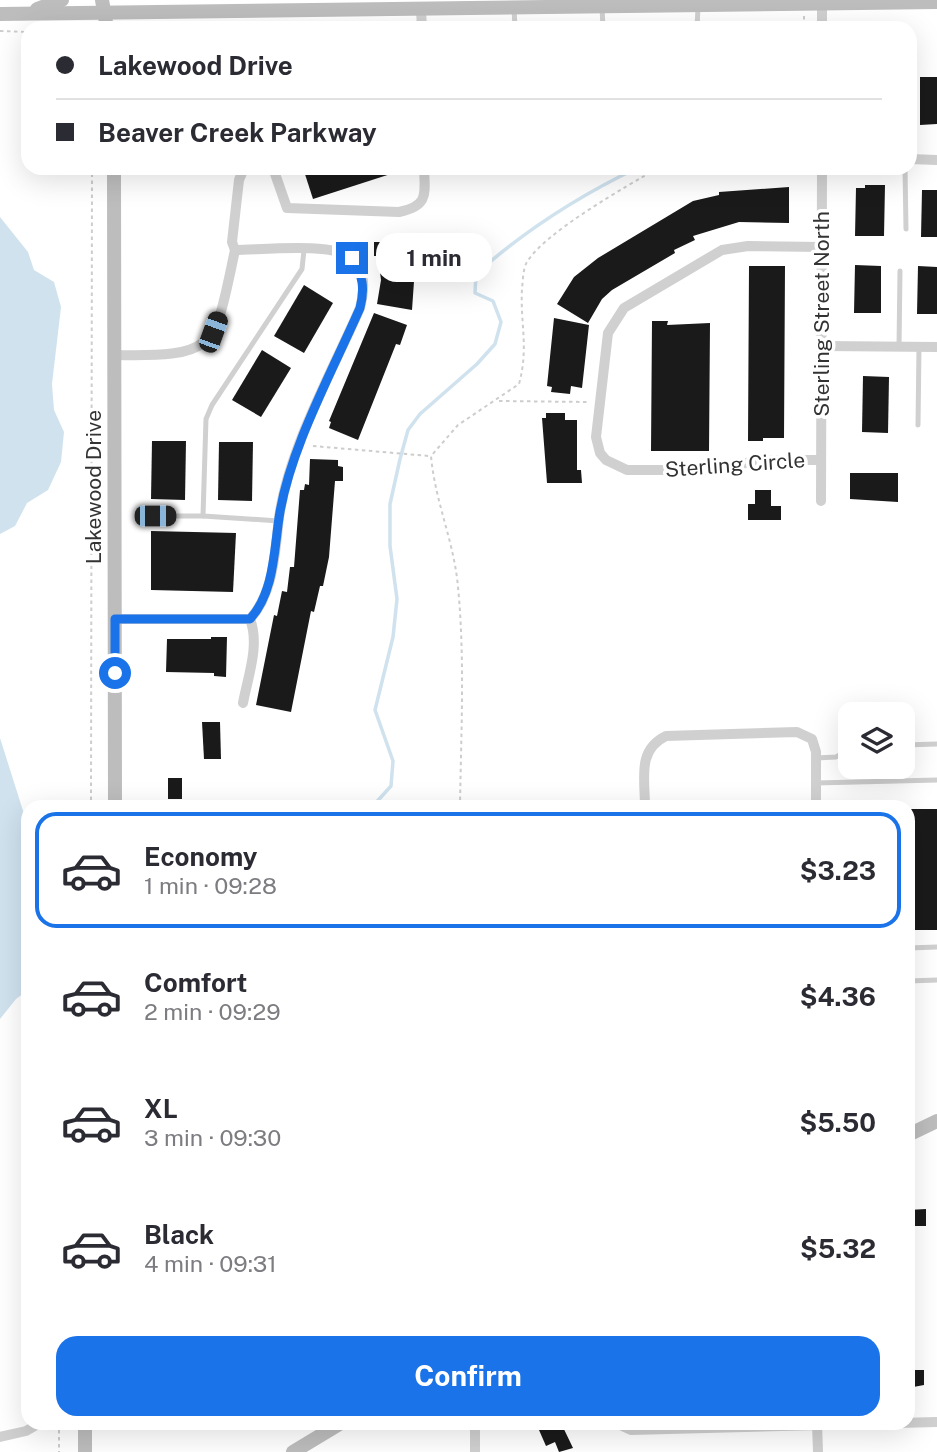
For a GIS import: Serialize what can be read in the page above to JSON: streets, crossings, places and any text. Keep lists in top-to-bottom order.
{
  "streets": {
    "street": ["Sterling Street North", "Sterling Circle", "Lakewood Drive"]
  },
  "crossings": [
    ["Sterling Street North", "Sterling Circle"]
  ],
  "page": {
    "banner": ["Lakewood Drive", "Beaver Creek Parkway"],
    "bubble": "1 min",
    "list": [
      {
        "name": "Economy",
        "note": "1 min · 09:28",
        "value": "$3.23"
      },
      {
        "name": "Comfort",
        "note": "2 min · 09:29",
        "value": "$4.36"
      },
      {
        "name": "XL",
        "note": "3 min · 09:30",
        "value": "$5.50"
      },
      {
        "name": "Black",
        "note": "4 min · 09:31",
        "value": "$5.32"
      }
    ],
    "buttons": "Confirm"
  }
}
